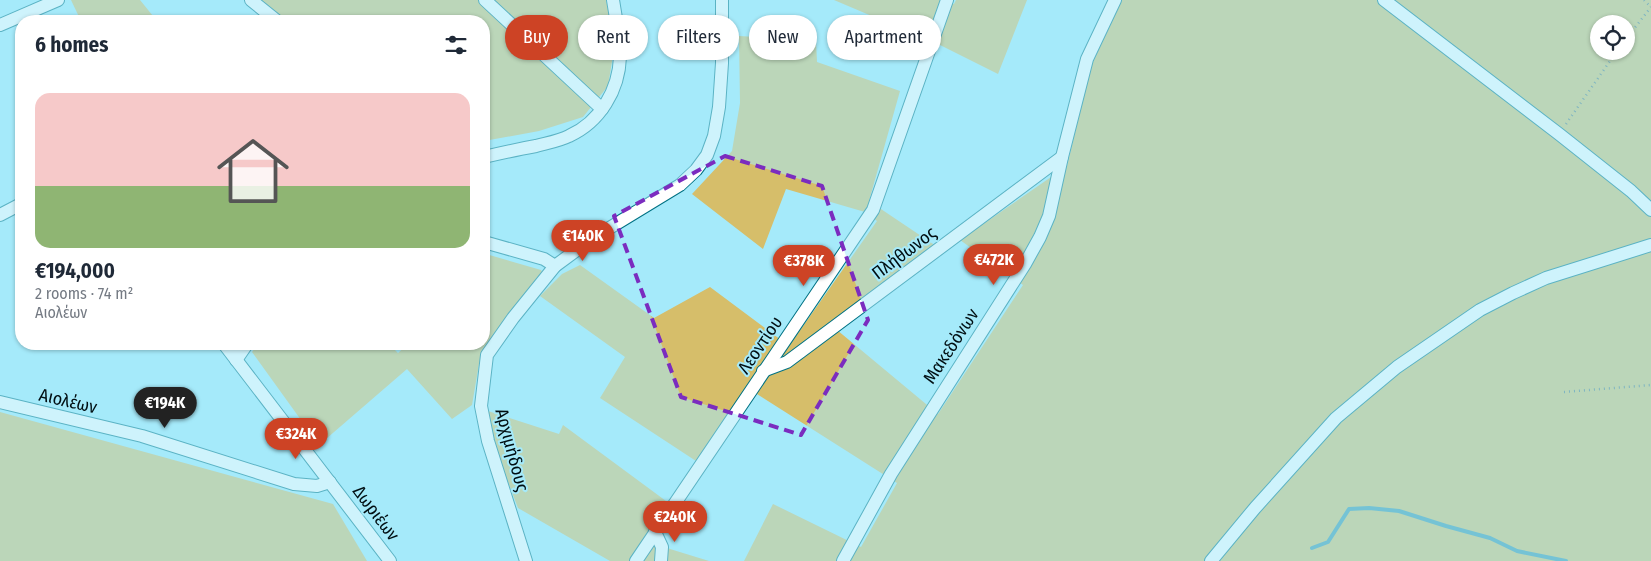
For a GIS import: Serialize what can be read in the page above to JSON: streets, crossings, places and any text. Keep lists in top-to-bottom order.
{
  "streets": {
    "street": [
      "Πλήθωνος",
      "Λεοντίου",
      "Μακεδόνων",
      "Αιολέων",
      "Αρχιμήδους",
      "Δωριέων"
    ]
  },
  "crossings": [
    ["Πλήθωνος", "Λεοντίου"],
    ["Πλήθωνος", "Μακεδόνων"],
    ["Αιολέων", "Δωριέων"]
  ],
  "page": {
    "chip": [
      "Buy",
      "Rent",
      "Filters",
      "New",
      "Apartment"
    ],
    "heading": "6 homes",
    "list": [
      {
        "name": "€194,000",
        "note": "2 rooms · 74 m² · Αιολέων"
      }
    ],
    "price": [
      "€140K",
      "€472K",
      "€378K",
      "€194K",
      "€324K",
      "€240K"
    ]
  }
}
